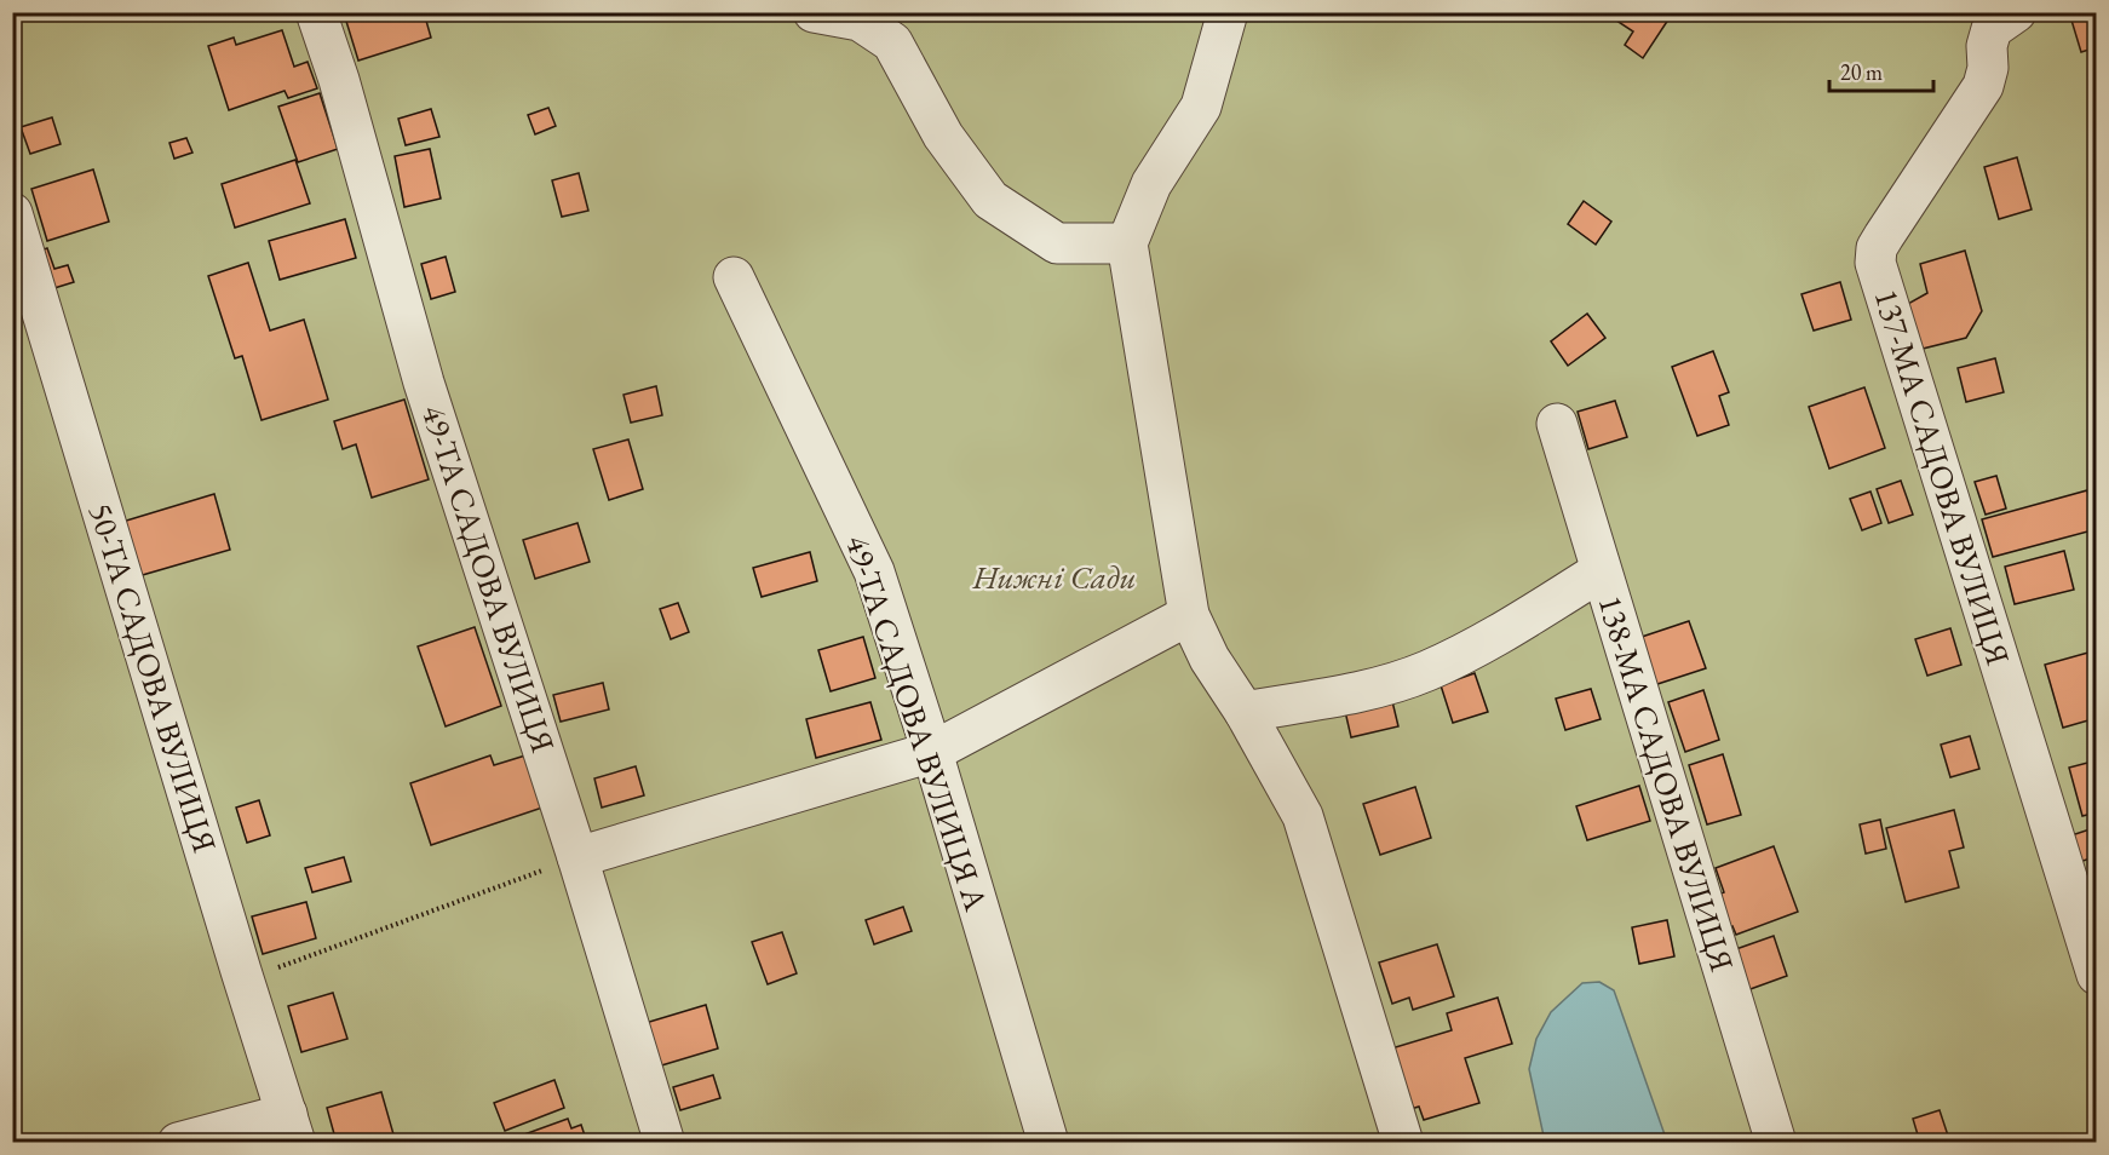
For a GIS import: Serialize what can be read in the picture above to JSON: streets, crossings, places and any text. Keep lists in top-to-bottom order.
{
  "streets": {
    "street": [
      "137-МА САДОВА ВУЛИЦЯ",
      "49-ТА САДОВА ВУЛИЦЯ",
      "50-ТА САДОВА ВУЛИЦЯ",
      "49-ТА САДОВА ВУЛИЦЯ А",
      "138-МА САДОВА ВУЛИЦЯ"
    ]
  },
  "parks": ["Нижні Сади"],
  "scale_bar": "20 m"
}
